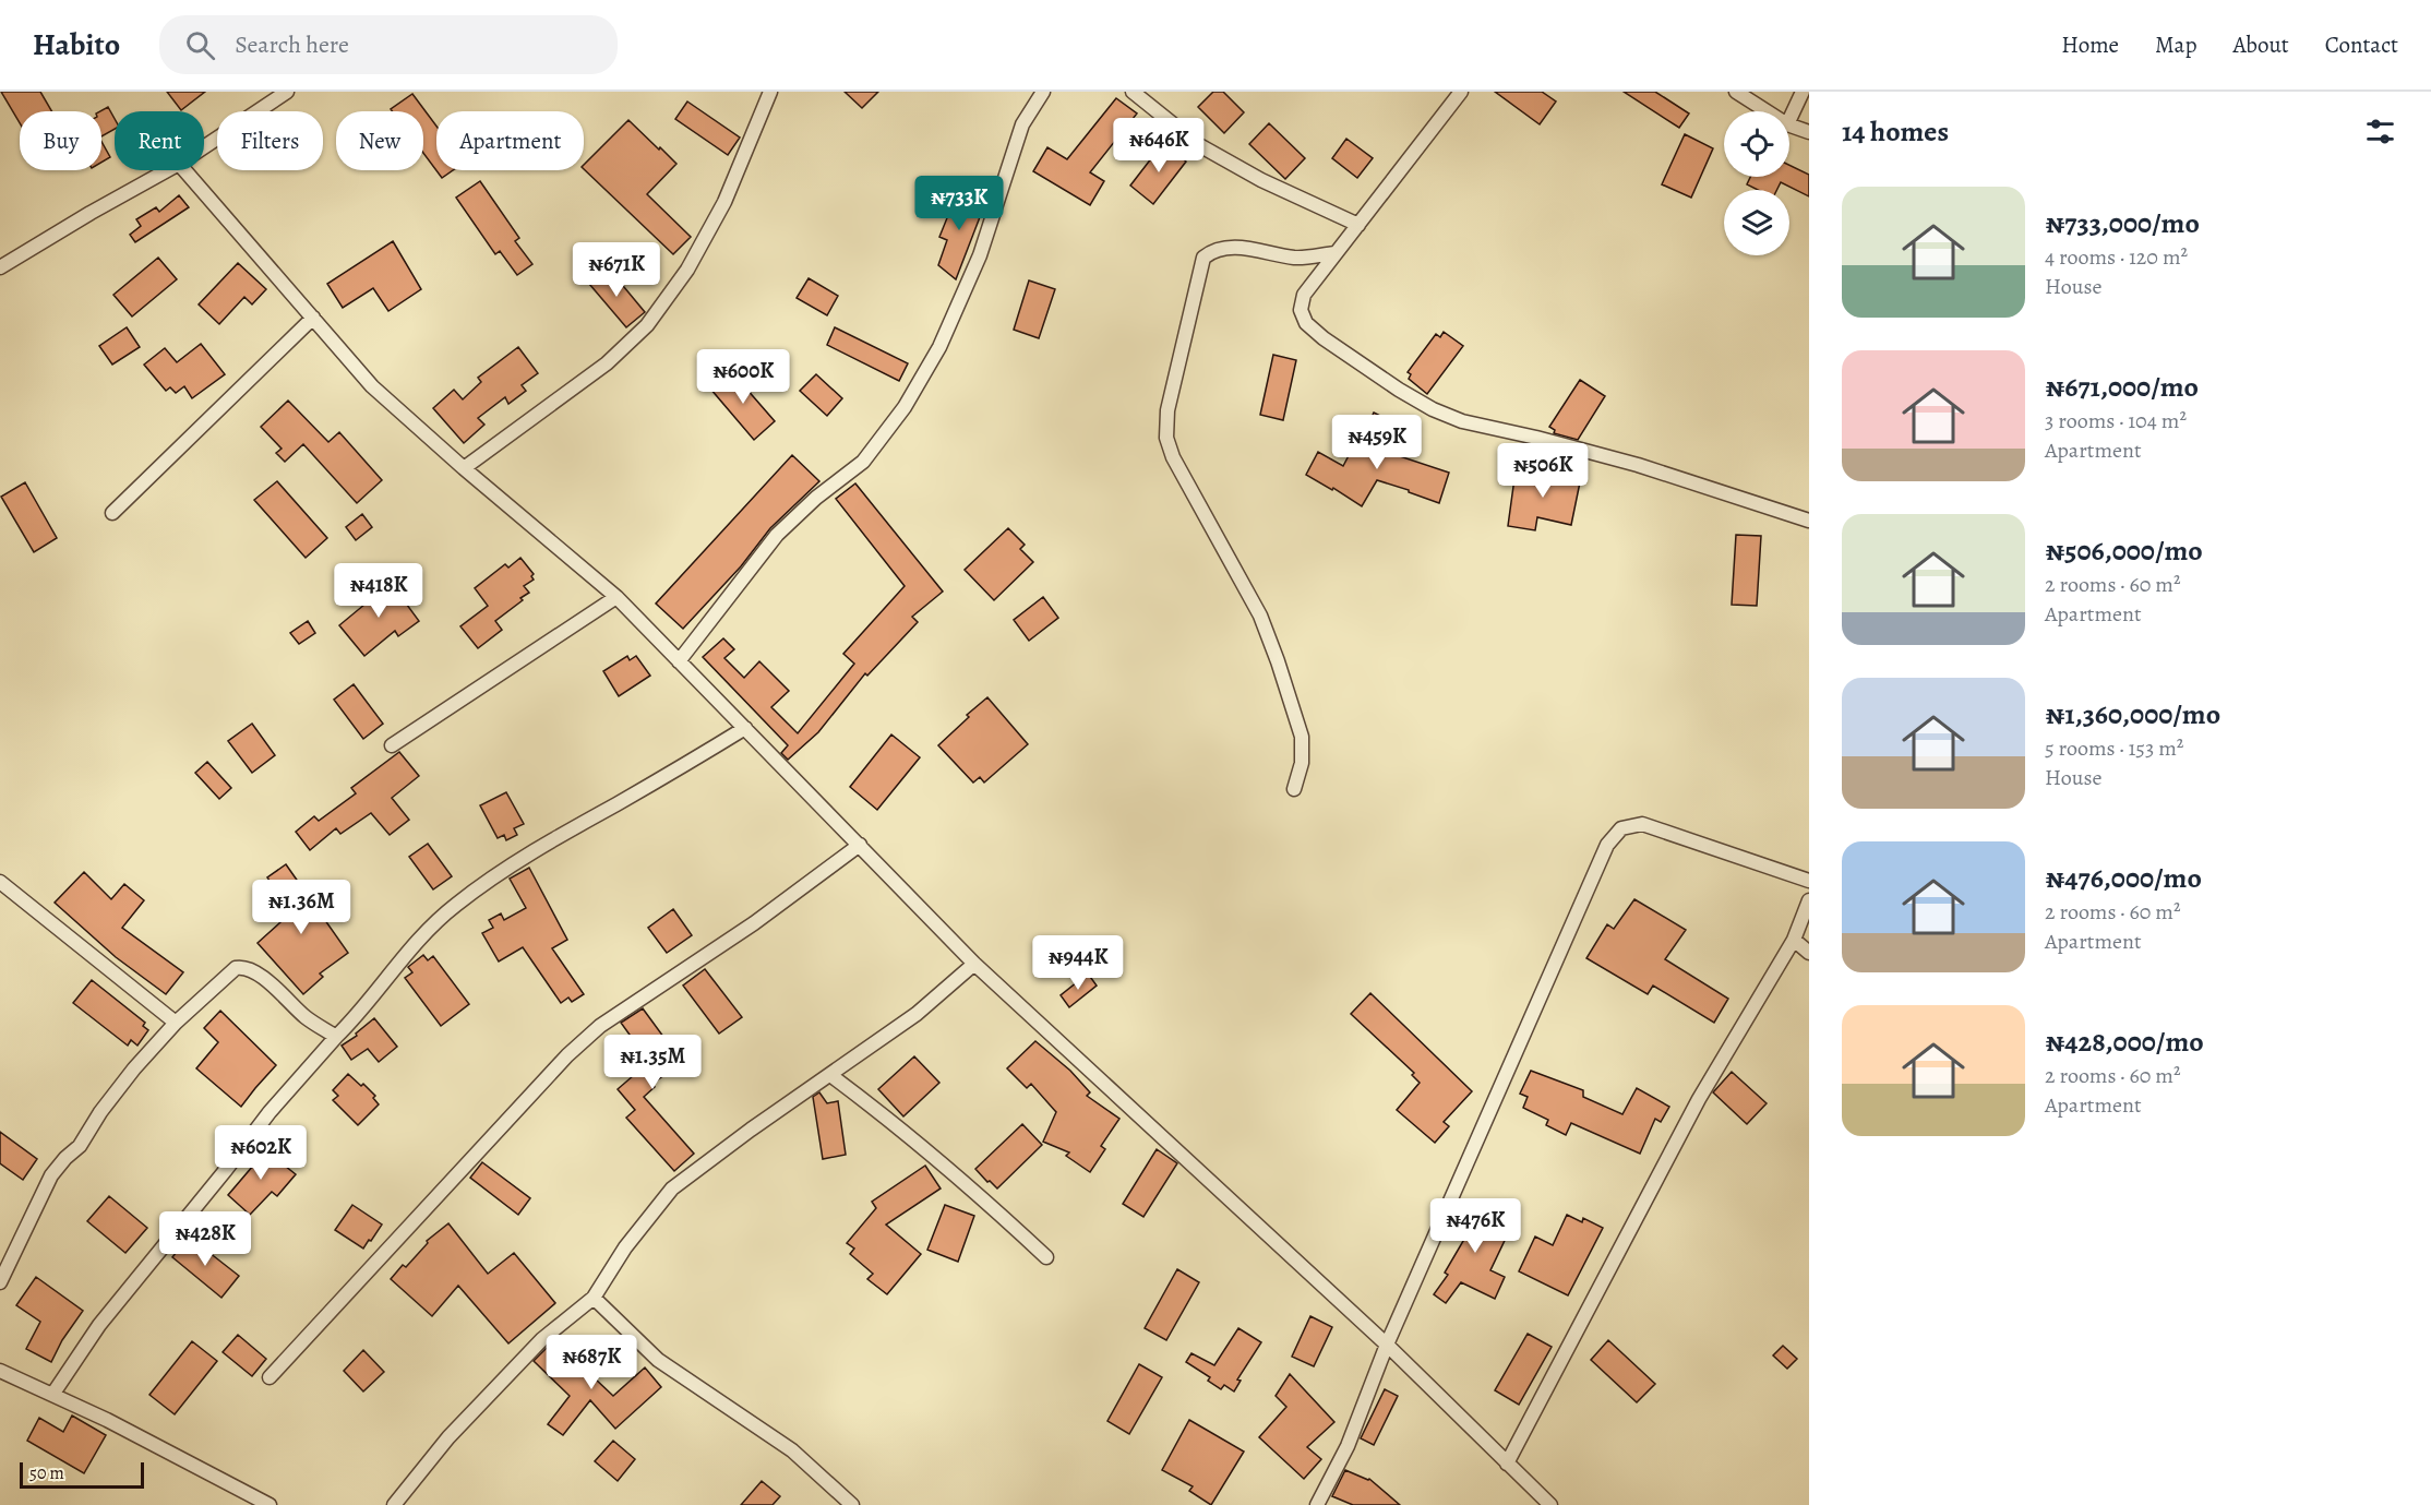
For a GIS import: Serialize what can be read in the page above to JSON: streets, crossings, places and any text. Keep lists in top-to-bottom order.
{
  "scale_bar": "50 m",
  "page": {
    "header": "Habito",
    "search": "Search here",
    "nav": [
      "Home",
      "Map",
      "About",
      "Contact"
    ],
    "heading": "14 homes",
    "chip": [
      "Buy",
      "Rent",
      "Filters",
      "New",
      "Apartment"
    ],
    "price": [
      "₦646K",
      "₦733K",
      "₦671K",
      "₦600K",
      "₦459K",
      "₦506K",
      "₦418K",
      "₦1.36M",
      "₦944K",
      "₦1.35M",
      "₦602K",
      "₦476K",
      "₦428K",
      "₦687K"
    ],
    "list": [
      {
        "name": "₦733,000/mo",
        "note": "4 rooms · 120 m² · House"
      },
      {
        "name": "₦671,000/mo",
        "note": "3 rooms · 104 m² · Apartment"
      },
      {
        "name": "₦506,000/mo",
        "note": "2 rooms · 60 m² · Apartment"
      },
      {
        "name": "₦1,360,000/mo",
        "note": "5 rooms · 153 m² · House"
      },
      {
        "name": "₦476,000/mo",
        "note": "2 rooms · 60 m² · Apartment"
      },
      {
        "name": "₦428,000/mo",
        "note": "2 rooms · 60 m² · Apartment"
      }
    ],
    "scale": "50 m"
  }
}
